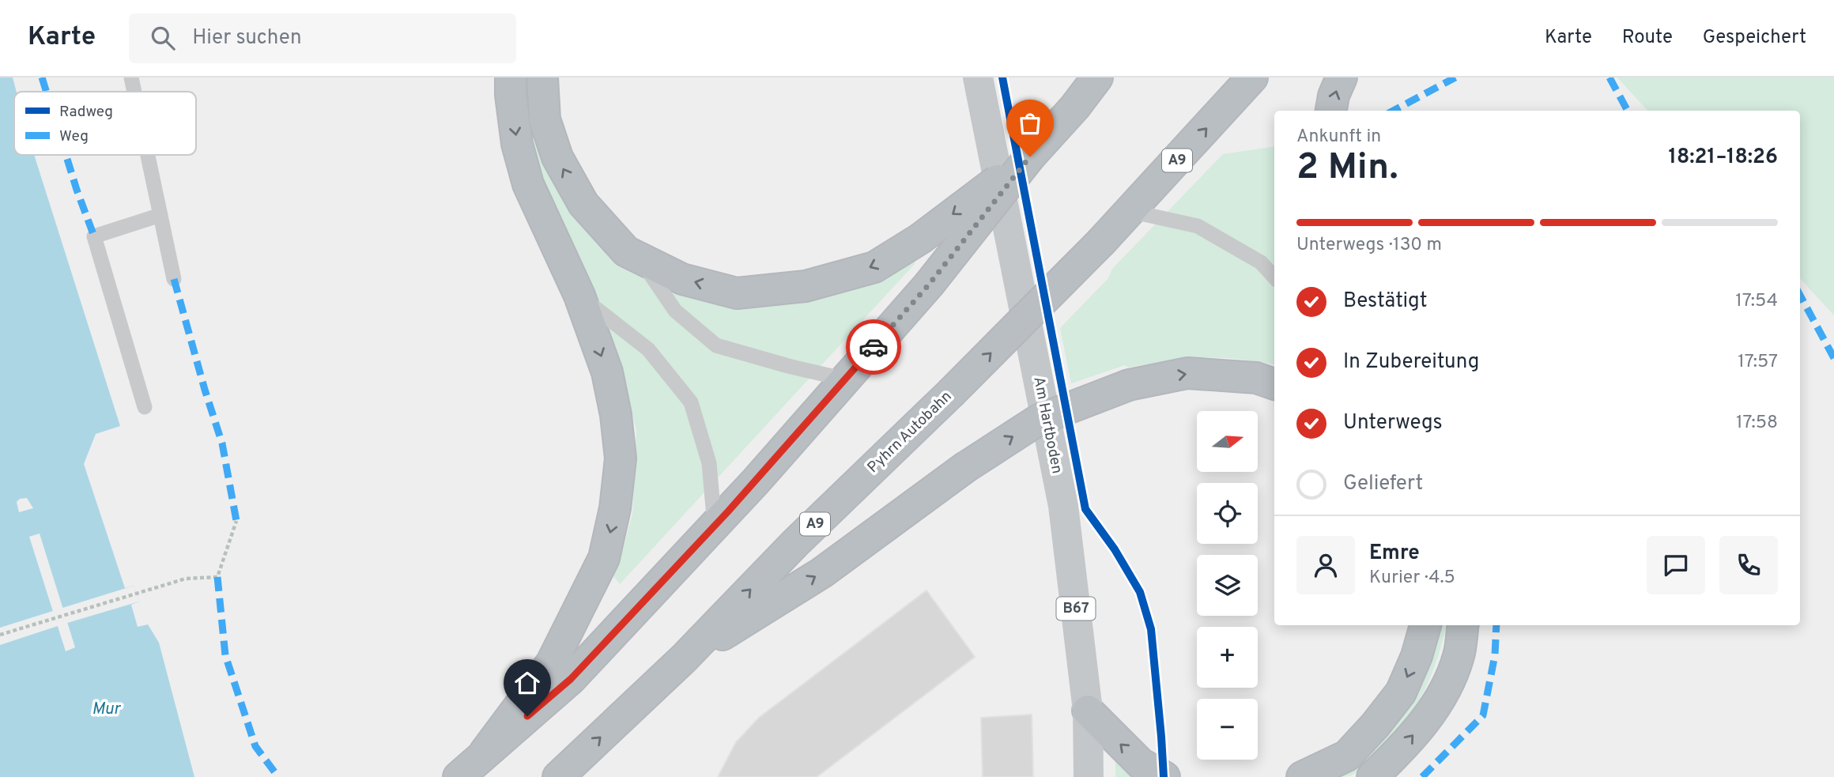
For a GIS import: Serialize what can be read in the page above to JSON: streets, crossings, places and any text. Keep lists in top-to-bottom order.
{
  "streets": {
    "highway": ["A9", "Pyhrn Autobahn"],
    "main road": ["Am Hartboden", "B67"]
  },
  "water": ["Mur"],
  "legend": ["Radweg", "Weg"],
  "north": "right",
  "page": {
    "header": "Karte",
    "search": "Hier suchen",
    "nav": ["Karte", "Route", "Gespeichert"],
    "heading": ["2 Min.", "Ankunft in", "18:21–18:26"],
    "panel": ["Emre", "Kurier · 4.5"],
    "bar": "Unterwegs · 130 m",
    "list": [
      ["Bestätigt", "17:54"],
      ["In Zubereitung", "17:57"],
      ["Unterwegs", "17:58"],
      "Geliefert"
    ],
    "map_buttons": ["+", "−"]
  }
}
